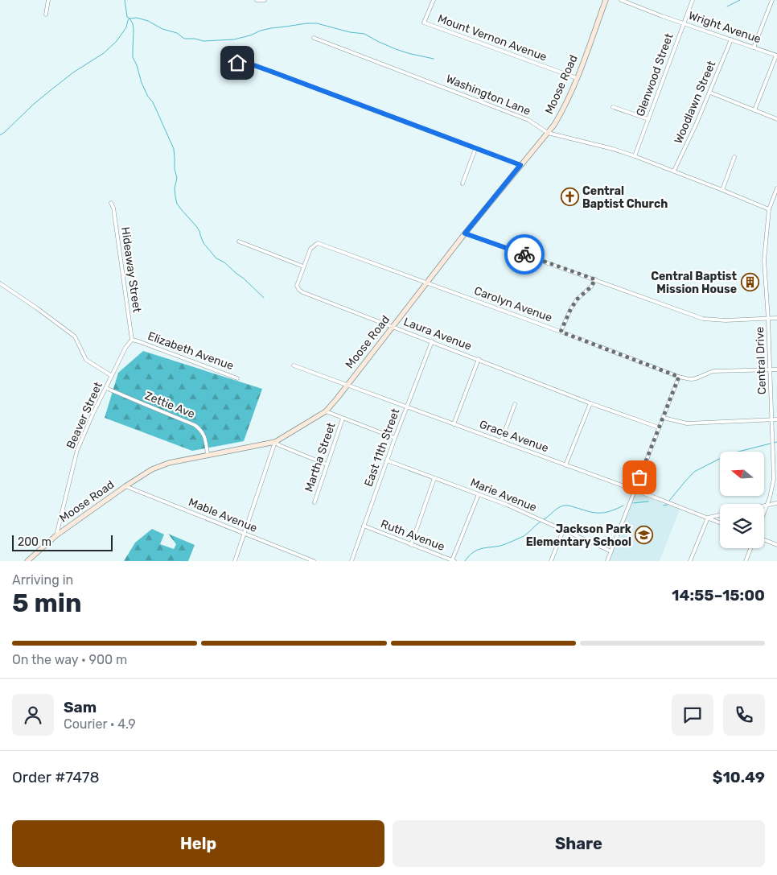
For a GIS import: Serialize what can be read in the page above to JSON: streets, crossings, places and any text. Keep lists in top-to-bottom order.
{
  "streets": {
    "street": [
      "Wright Avenue",
      "Mount Vernon Avenue",
      "Glenwood Street",
      "Moose Road",
      "Washington Lane",
      "Woodlawn Street",
      "Hideaway Street",
      "Carolyn Avenue",
      "Laura Avenue",
      "Elizabeth Avenue",
      "Central Drive",
      "Zettie Ave",
      "Beaver Street",
      "Grace Avenue",
      "East 11th Street",
      "Martha Street",
      "Marie Avenue",
      "Mable Avenue",
      "Ruth Avenue"
    ]
  },
  "crossings": [
    ["Wright Avenue", "Glenwood Street"],
    ["Wright Avenue", "Woodlawn Street"],
    ["Mount Vernon Avenue", "Moose Road"],
    ["Glenwood Street", "Washington Lane"],
    ["Moose Road", "Washington Lane"],
    ["Moose Road", "Carolyn Avenue"],
    ["Moose Road", "Laura Avenue"],
    ["Moose Road", "Zettie Ave"],
    ["Moose Road", "Beaver Street"],
    ["Moose Road", "Grace Avenue"],
    ["Moose Road", "Mable Avenue"],
    ["Washington Lane", "Woodlawn Street"],
    ["Washington Lane", "Central Drive"],
    ["Hideaway Street", "Elizabeth Avenue"],
    ["Carolyn Avenue", "Laura Avenue"],
    ["Carolyn Avenue", "Central Drive"],
    ["Laura Avenue", "East 11th Street"],
    ["Elizabeth Avenue", "Beaver Street"],
    ["Zettie Ave", "Beaver Street"],
    ["Grace Avenue", "East 11th Street"],
    ["East 11th Street", "Marie Avenue"],
    ["East 11th Street", "Ruth Avenue"]
  ],
  "places": {
    "church": ["Central Baptist Church"],
    "building": ["Central Baptist Mission House"],
    "school or university": ["Jackson Park Elementary School"]
  },
  "scale_bar": "200 m",
  "north": "left",
  "page": {
    "scale": "200 m",
    "heading": ["5 min", "Arriving in", "14:55–15:00"],
    "panel": [
      "Sam",
      "Courier · 4.9",
      "Order #7478",
      "$10.49"
    ],
    "bar": "On the way · 900 m",
    "buttons": ["Help", "Share"]
  }
}
